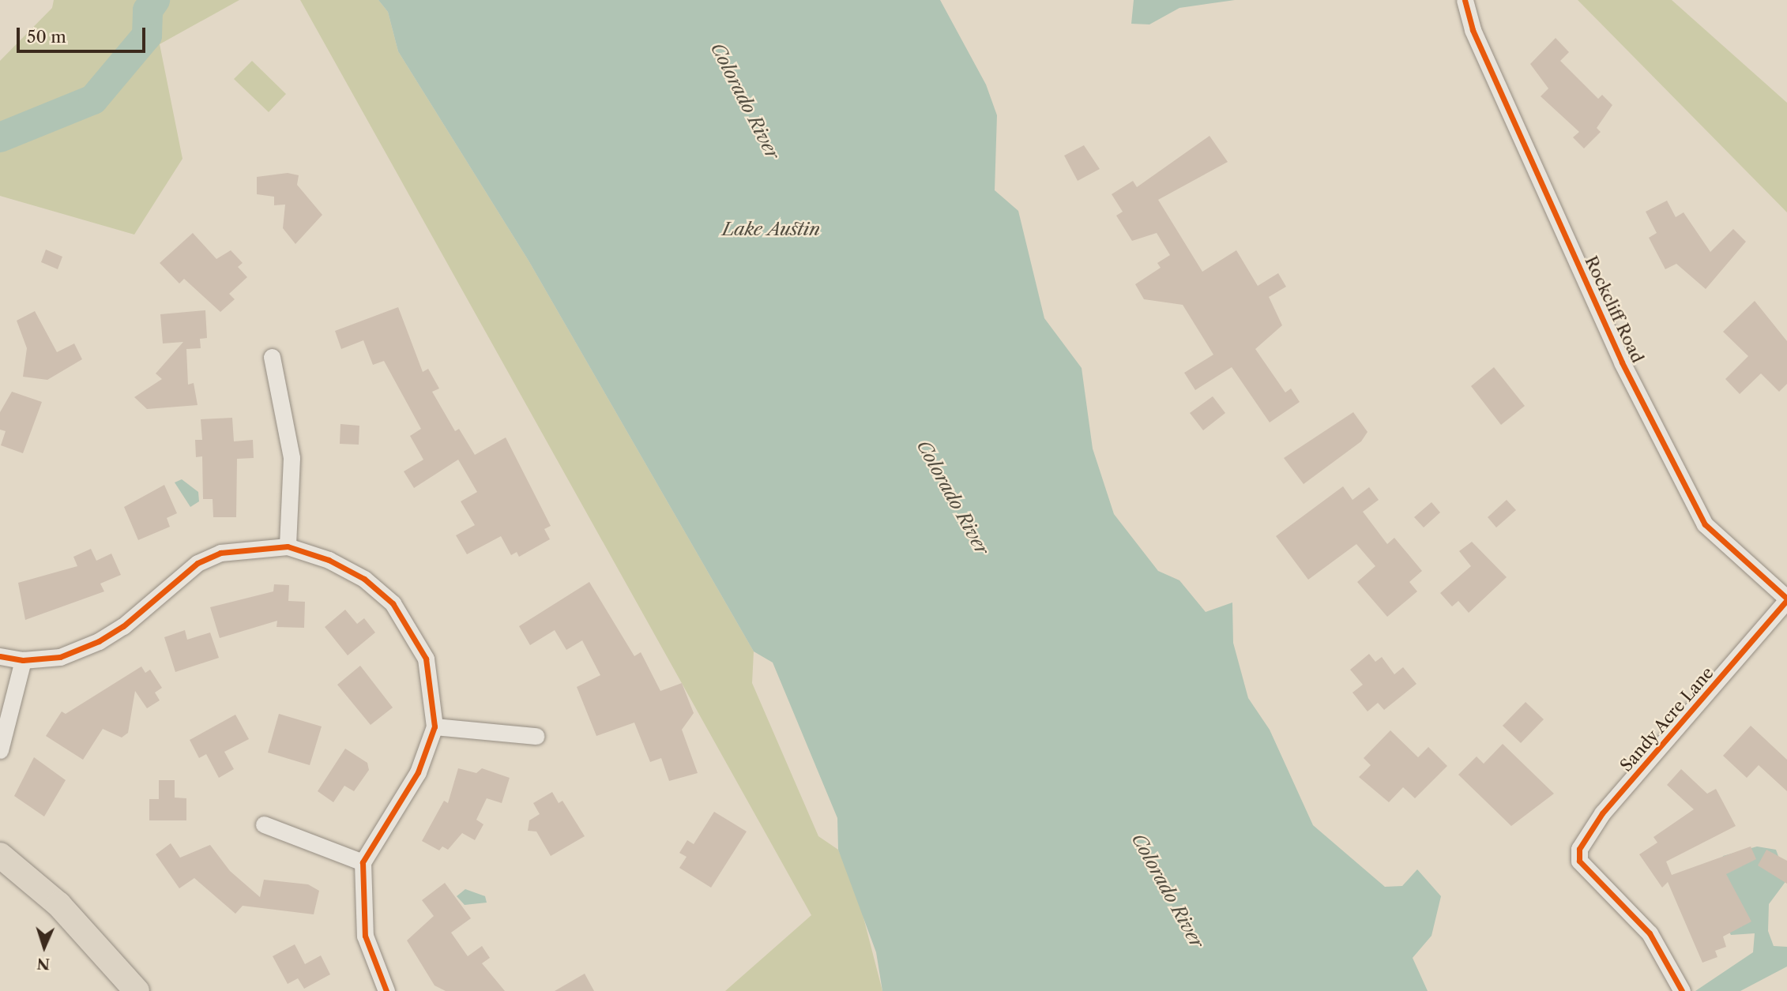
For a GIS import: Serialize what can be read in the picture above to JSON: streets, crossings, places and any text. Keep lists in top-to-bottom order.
{
  "streets": {
    "street": ["Rockcliff Road", "Sandy Acre Lane"]
  },
  "crossings": [
    ["Rockcliff Road", "Sandy Acre Lane"]
  ],
  "water": ["Colorado River", "Lake Austin"],
  "scale_bar": "50 m",
  "north": "bottom"
}
